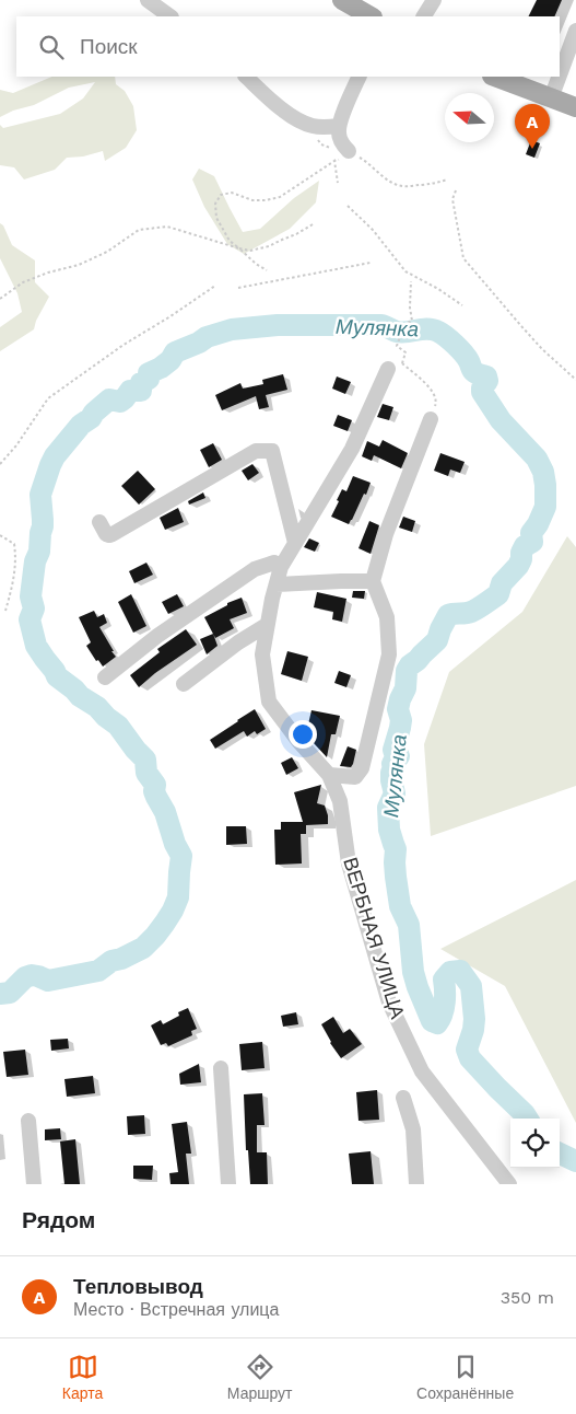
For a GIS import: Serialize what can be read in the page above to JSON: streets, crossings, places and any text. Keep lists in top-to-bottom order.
{
  "streets": {
    "street": ["ВЕРБНАЯ УЛИЦА"]
  },
  "water": ["Мулянка"],
  "north": "left",
  "page": {
    "search": "Поиск",
    "pins": "A",
    "heading": "Рядом",
    "list": [
      {
        "mark": "A",
        "name": "Тепловывод",
        "note": "Место · Встречная улица",
        "value": "350 m"
      }
    ],
    "nav": ["Карта", "Маршрут", "Сохранённые"]
  }
}
